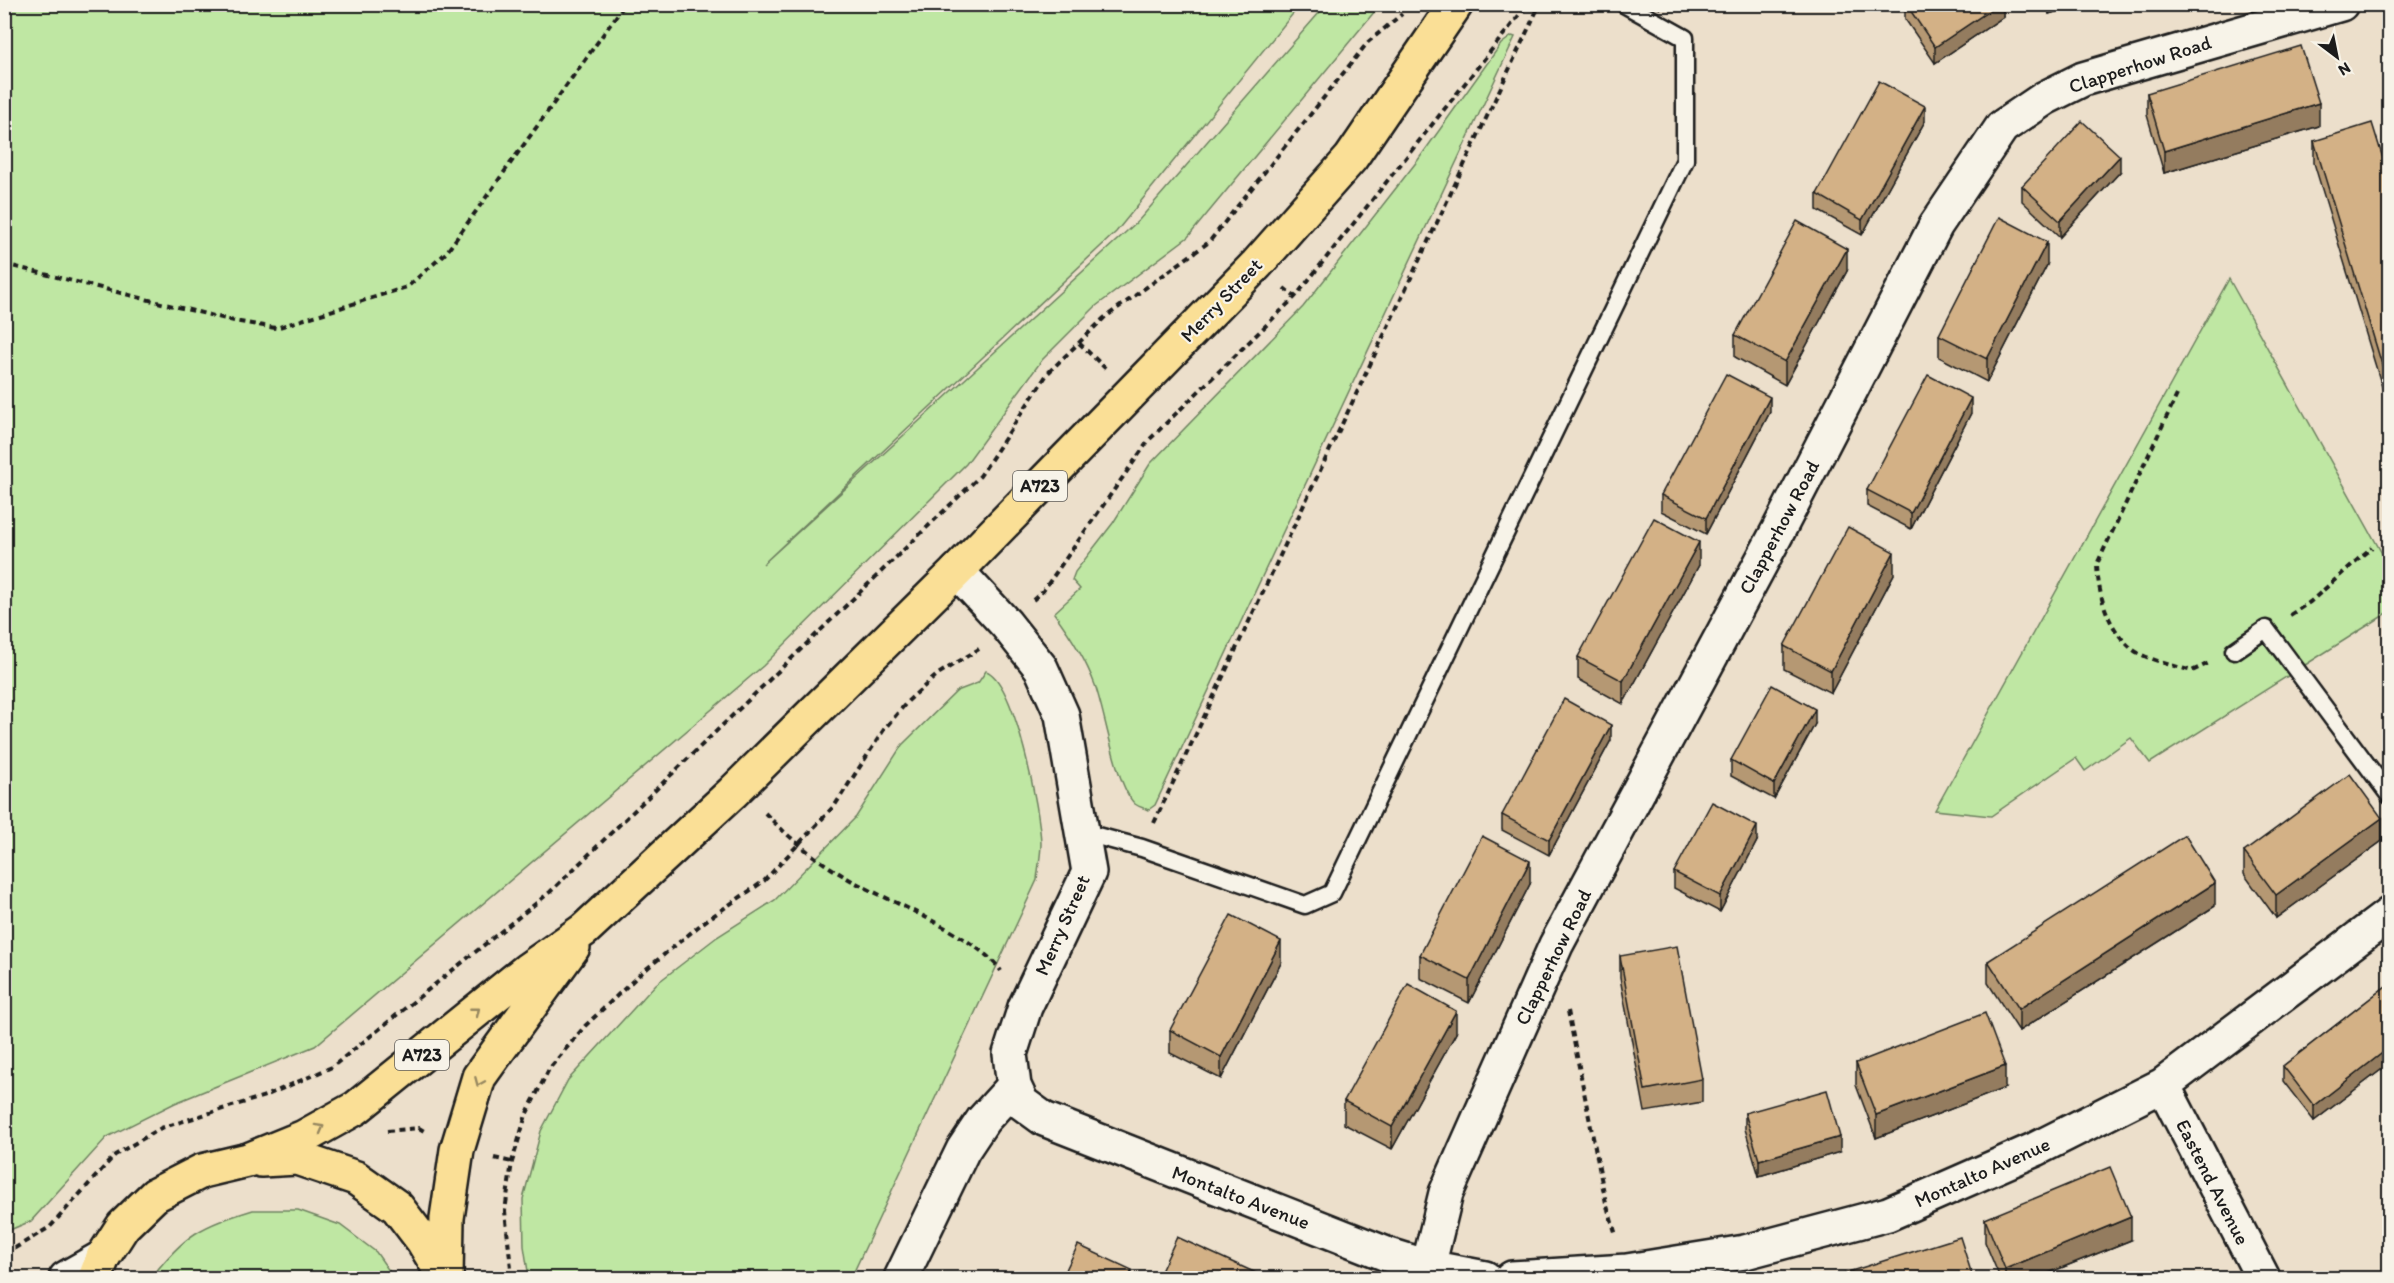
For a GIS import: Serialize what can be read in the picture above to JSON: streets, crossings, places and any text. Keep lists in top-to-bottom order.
{
  "streets": {
    "main road": ["Merry Street", "A723"],
    "street": ["Clapperhow Road", "Montalto Avenue", "Eastend Avenue"]
  },
  "crossings": [
    ["Clapperhow Road", "Montalto Avenue"],
    ["Merry Street", "A723"],
    ["Merry Street", "Montalto Avenue"],
    ["Montalto Avenue", "Eastend Avenue"]
  ],
  "north": "bottom right"
}
